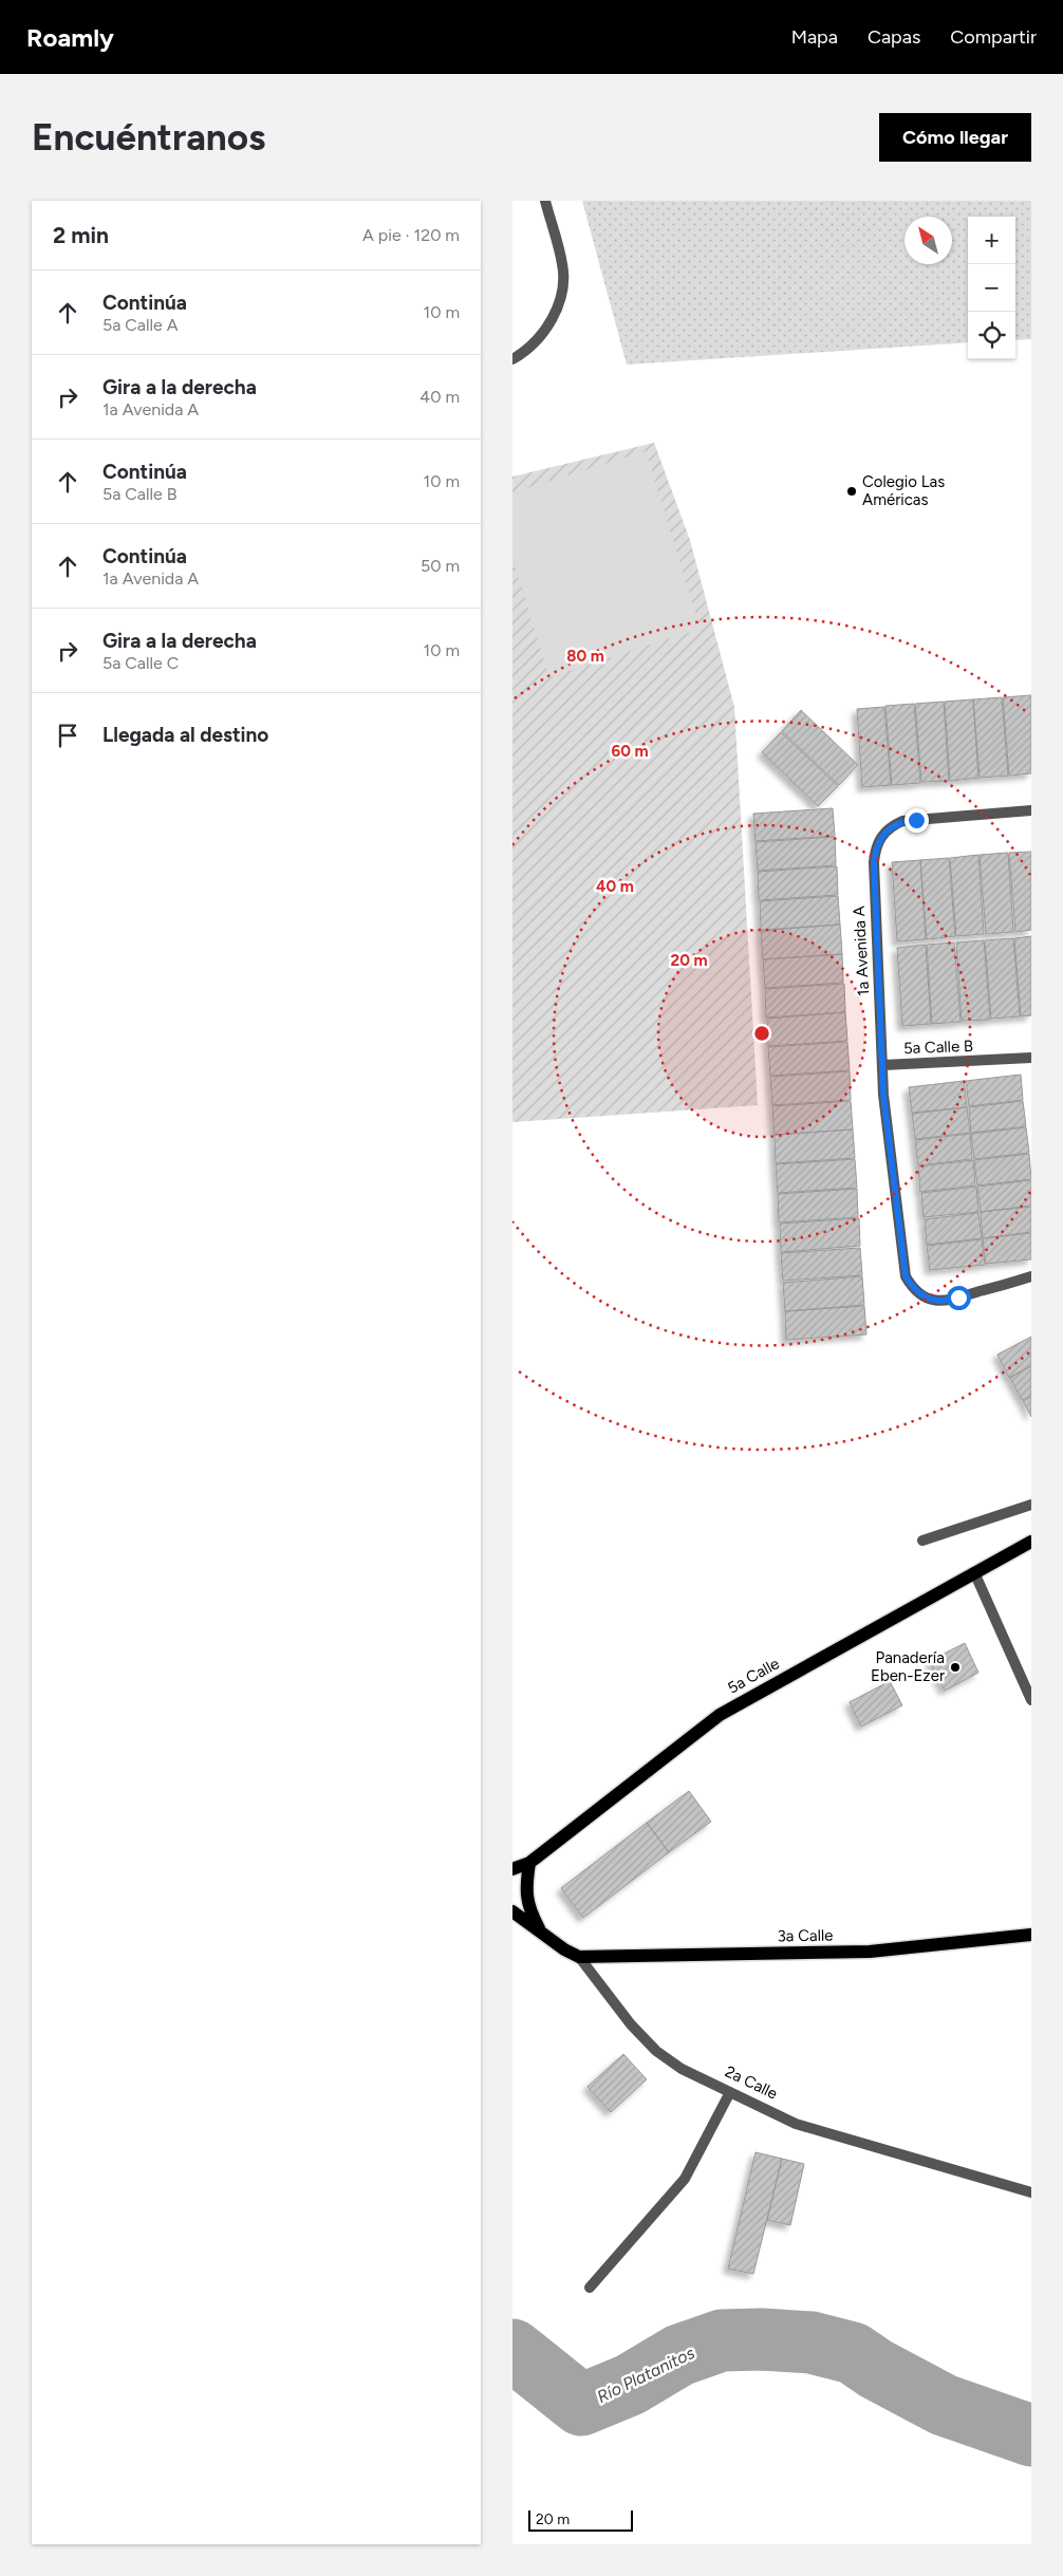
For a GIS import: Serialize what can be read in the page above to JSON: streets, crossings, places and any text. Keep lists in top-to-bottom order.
{
  "streets": {
    "main road": ["5a Calle", "3a Calle", "2a Calle"],
    "street": ["1a Avenida A", "5a Calle B"]
  },
  "crossings": [
    ["1a Avenida A", "5a Calle B"],
    ["3a Calle", "2a Calle"]
  ],
  "water": ["Río Platanitos"],
  "places": ["Colegio Las Américas", "Panadería Eben-Ezer"],
  "scale_bar": "20 m",
  "north": "top left",
  "page": {
    "header": "Roamly",
    "nav": ["Mapa", "Capas", "Compartir"],
    "buttons": "Cómo llegar",
    "title": "Encuéntranos",
    "heading": ["2 min", "A pie · 120 m"],
    "map_buttons": ["+", "−"],
    "list": [
      ["Continúa", "5a Calle A", "10 m"],
      ["Gira a la derecha", "1a Avenida A", "40 m"],
      ["Continúa", "5a Calle B", "10 m"],
      ["Continúa", "1a Avenida A", "50 m"],
      ["Gira a la derecha", "5a Calle C", "10 m"],
      "Llegada al destino"
    ],
    "scale": "20 m"
  },
  "rings": [
    "80 m",
    "60 m",
    "40 m",
    "20 m"
  ]
}
